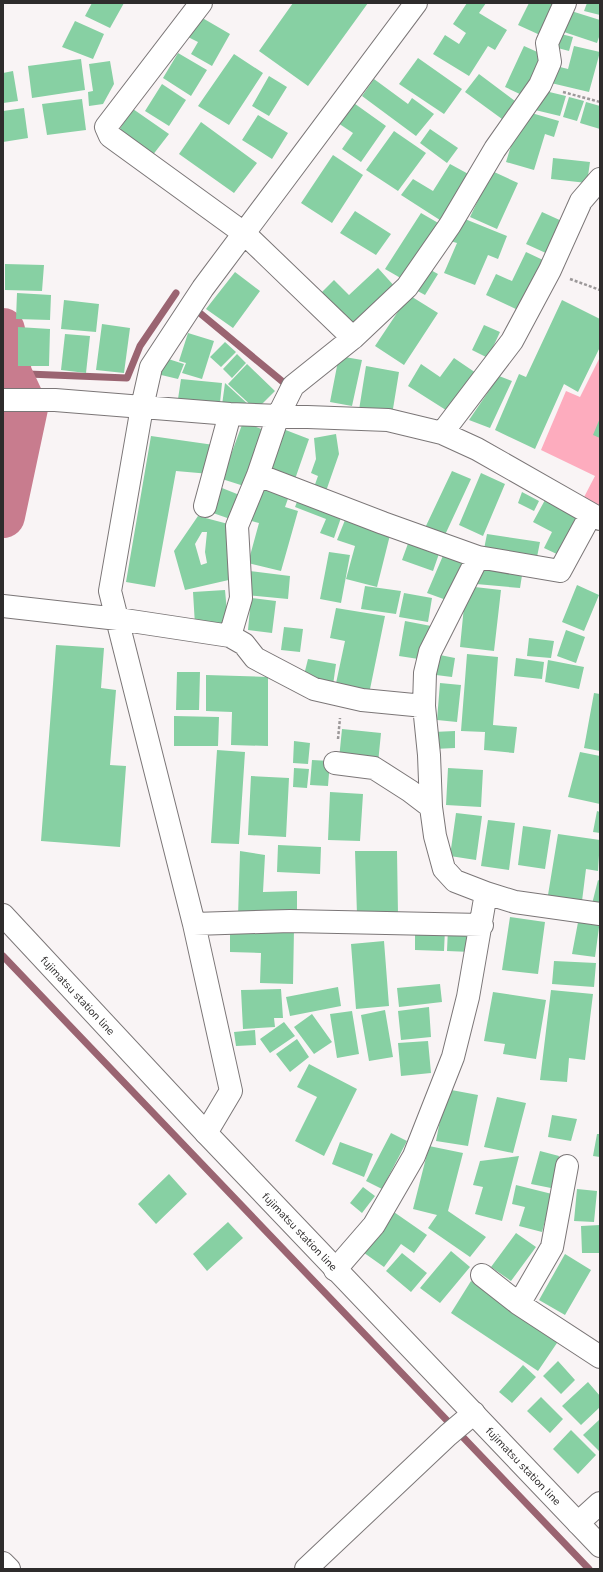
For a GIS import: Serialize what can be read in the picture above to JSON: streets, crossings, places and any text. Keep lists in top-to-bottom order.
{
  "streets": {
    "street": ["fujimatsu station line"]
  }
}
